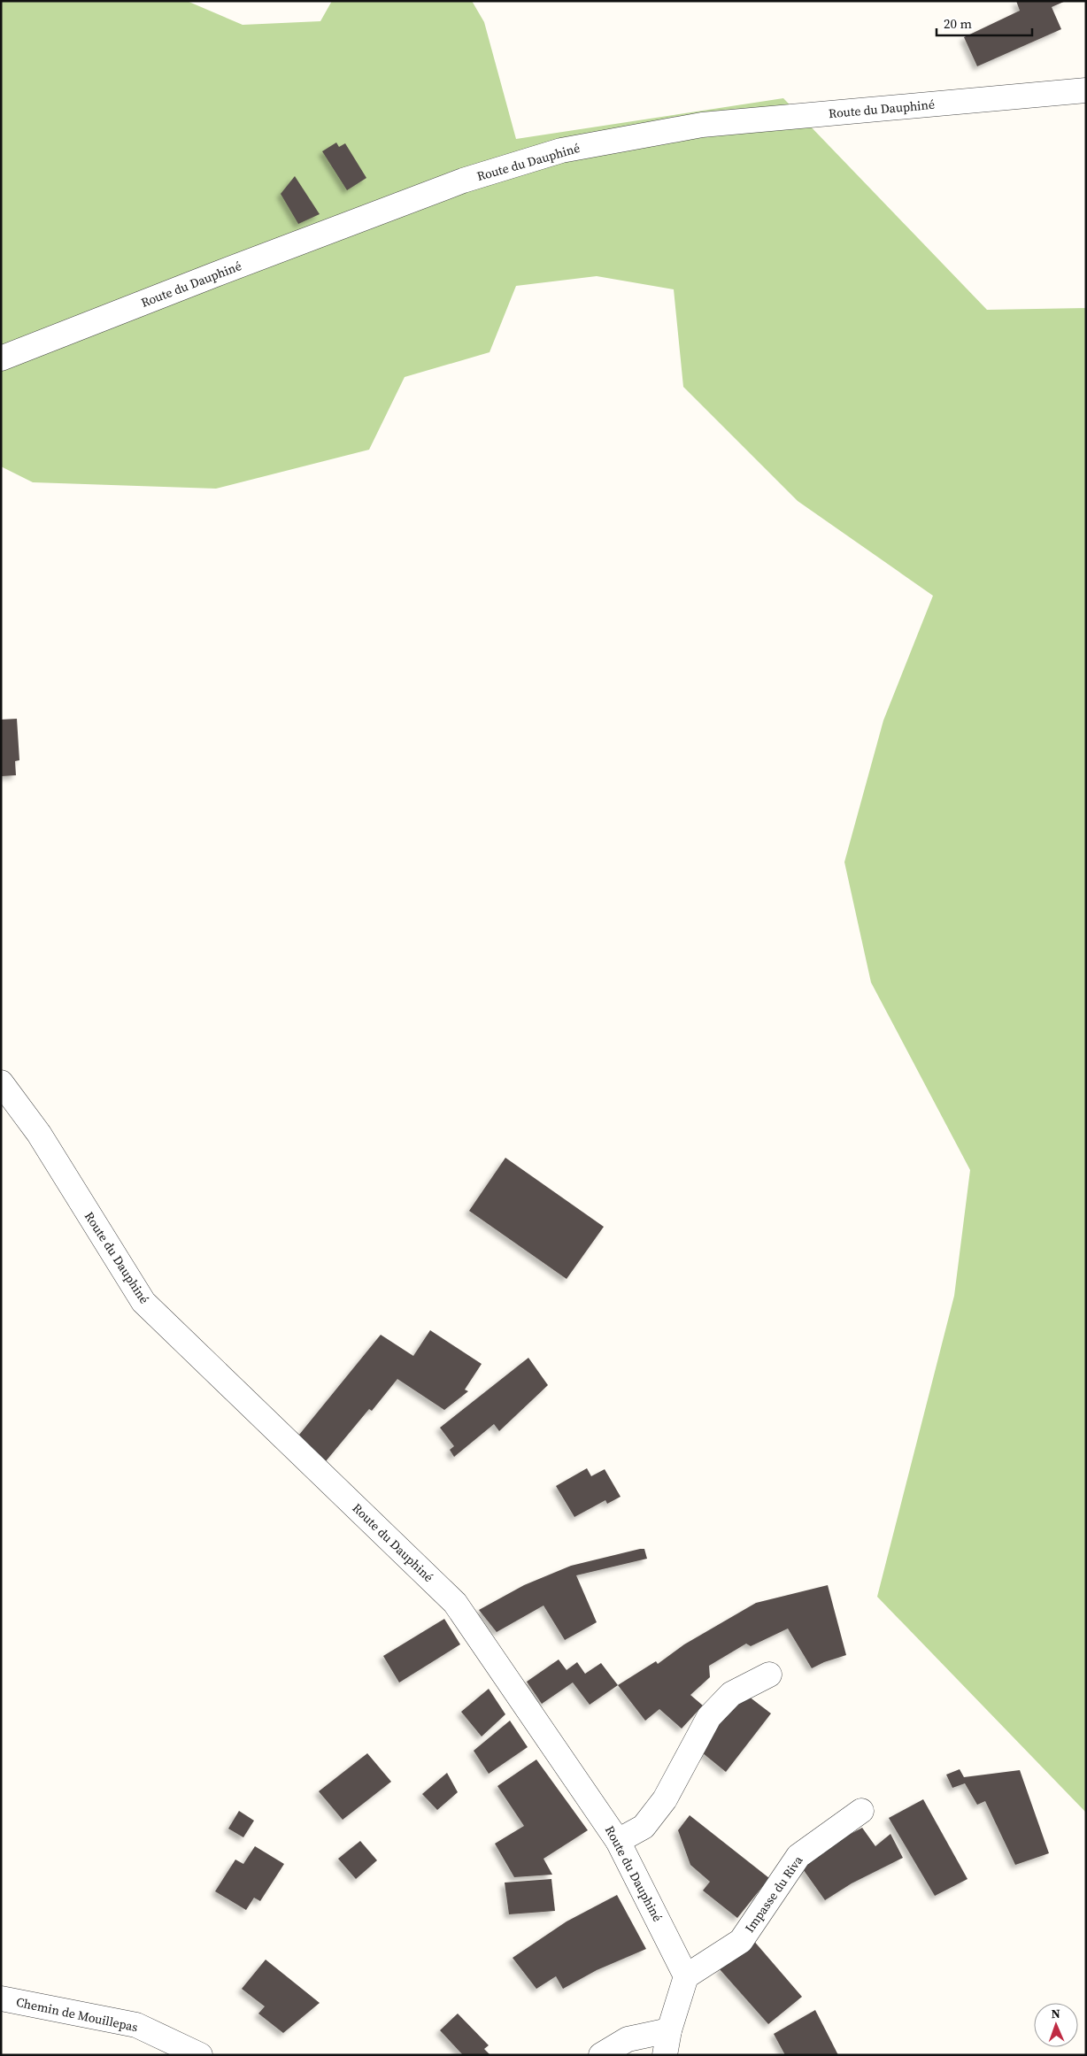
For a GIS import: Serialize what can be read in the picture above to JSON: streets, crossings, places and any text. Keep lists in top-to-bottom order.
{
  "streets": {
    "street": ["Route du Dauphiné", "Impasse du Riva", "Chemin de Mouillepas"]
  },
  "crossings": [
    ["Route du Dauphiné", "Impasse du Riva"]
  ],
  "scale_bar": "20 m",
  "north": "top"
}
